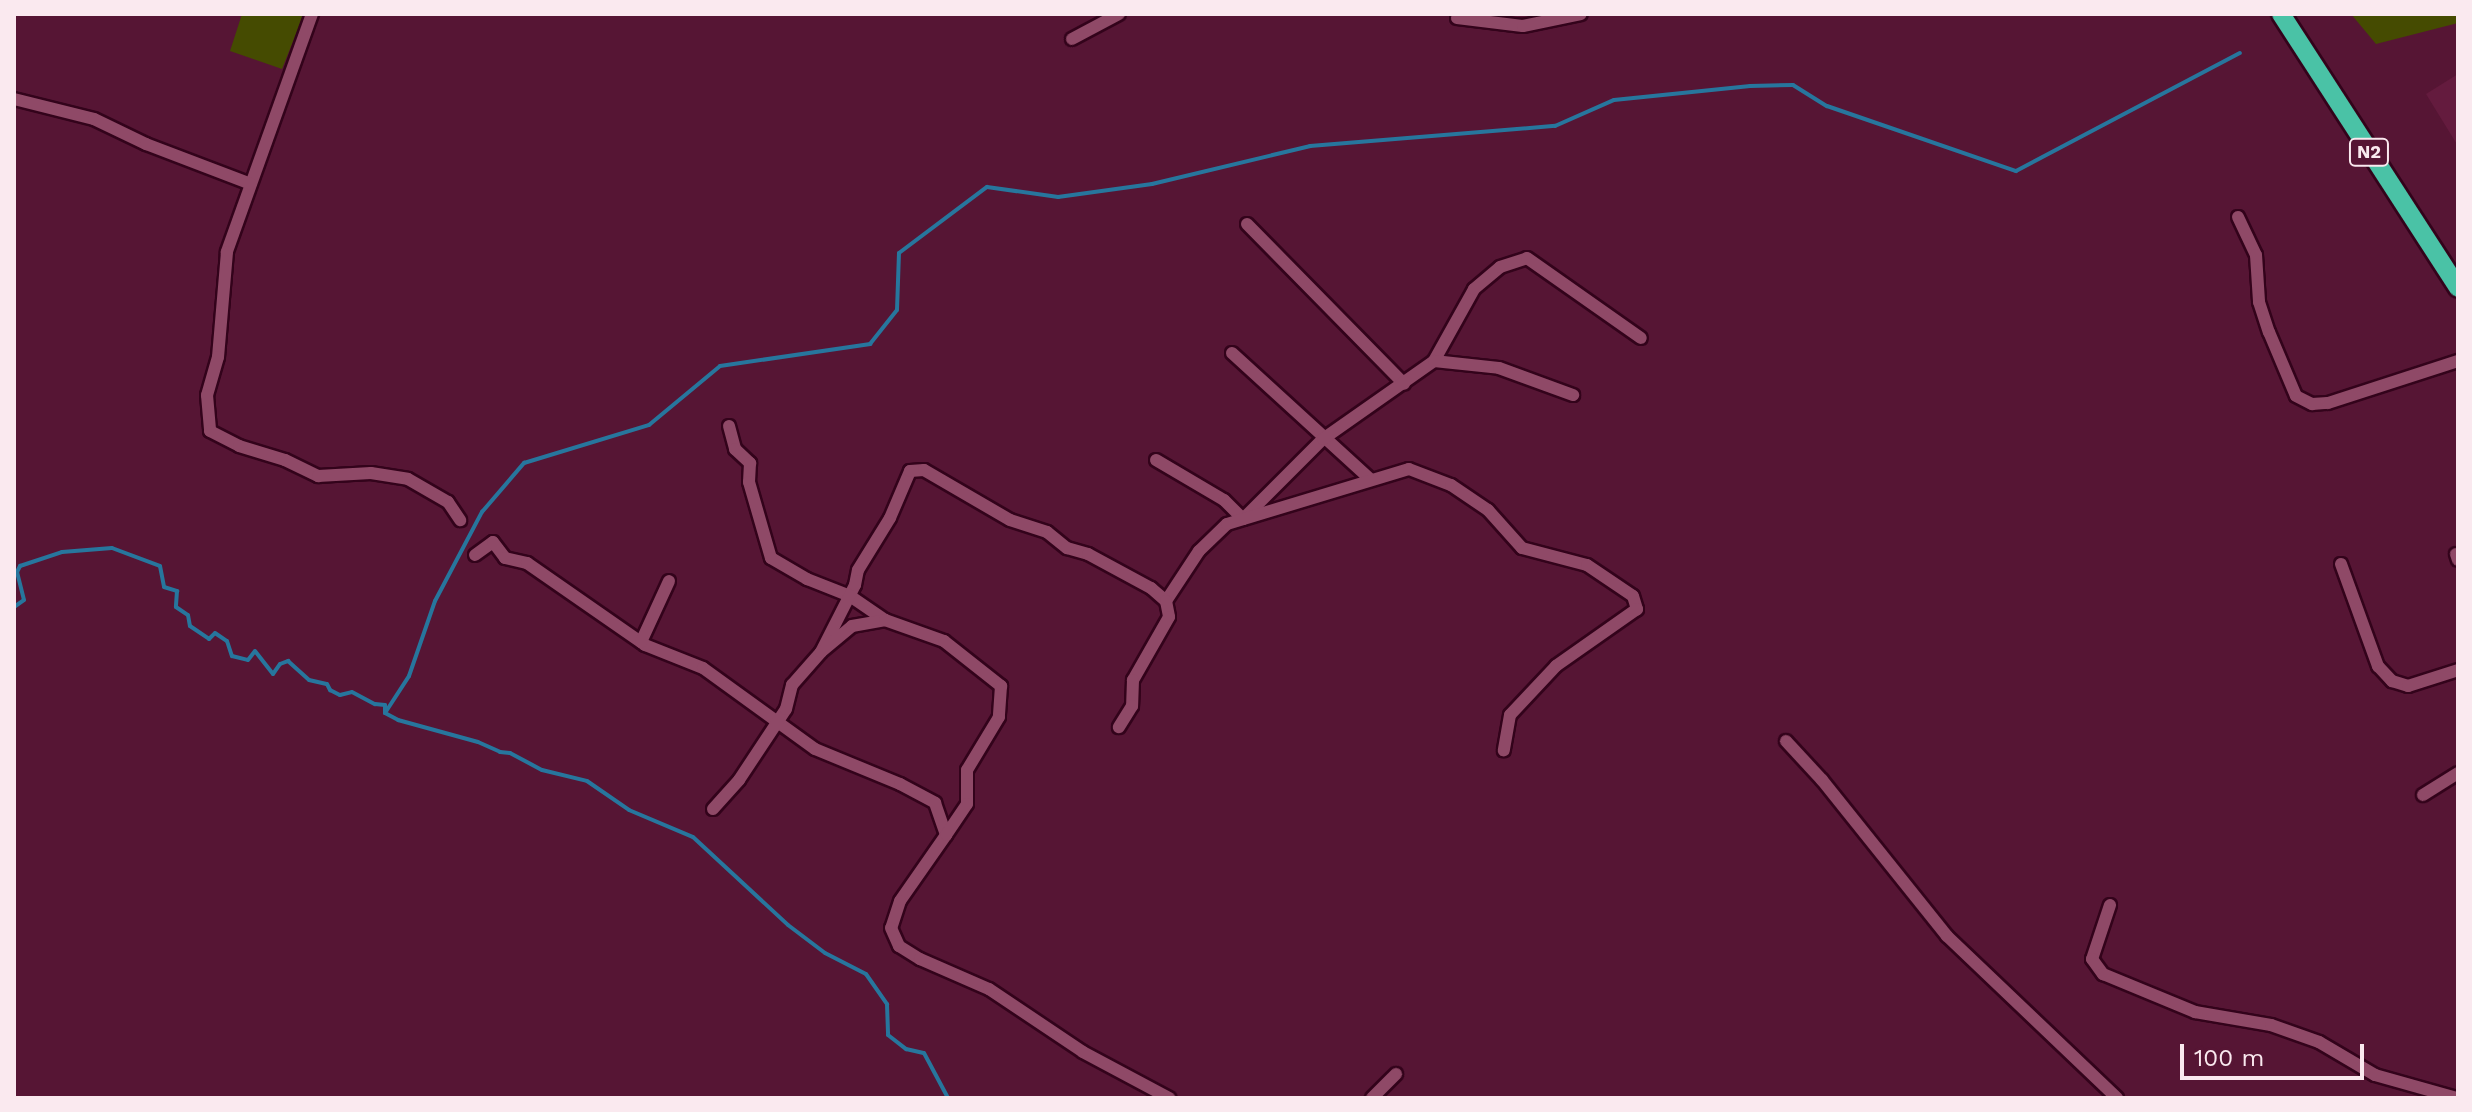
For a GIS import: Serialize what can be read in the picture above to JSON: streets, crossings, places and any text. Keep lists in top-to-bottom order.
{
  "streets": {
    "highway": ["N2"]
  },
  "scale_bar": "100 m"
}
